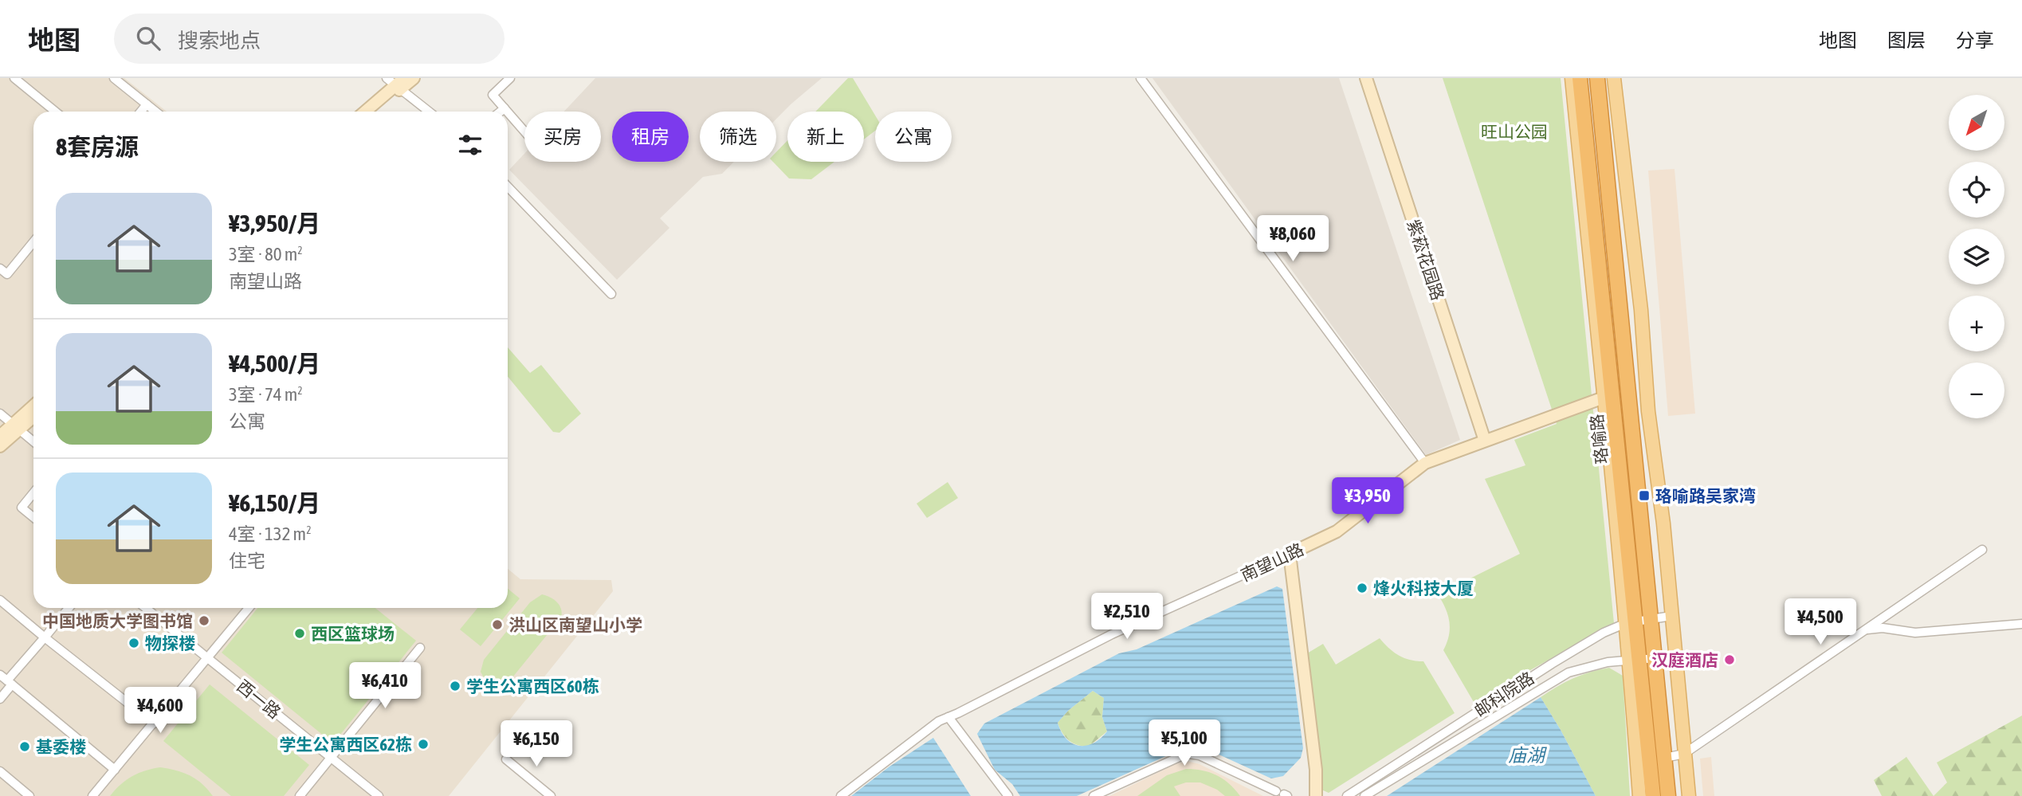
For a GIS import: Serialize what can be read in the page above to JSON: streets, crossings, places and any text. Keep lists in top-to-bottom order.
{
  "streets": {
    "highway": ["珞喻路"],
    "street": [
      "紫菘花园路",
      "南望山路",
      "邮科院路",
      "西一路"
    ]
  },
  "crossings": [
    ["紫菘花园路", "南望山路"],
    ["珞喻路", "南望山路"],
    ["珞喻路", "邮科院路"]
  ],
  "water": ["庙湖"],
  "parks": ["旺山公园"],
  "places": {
    "transit": ["珞喻路吴家湾"],
    "other": [
      "烽火科技大厦",
      "中国地质大学图书馆",
      "洪山区南望山小学",
      "西区篮球场",
      "物探楼",
      "汉庭酒店",
      "学生公寓西区60栋",
      "学生公寓西区62栋",
      "基委楼"
    ]
  },
  "north": "bottom left",
  "page": {
    "header": "地图",
    "search": "搜索地点",
    "nav": ["地图", "图层", "分享"],
    "map_buttons": ["+", "−"],
    "chip": [
      "买房",
      "租房",
      "筛选",
      "新上",
      "公寓"
    ],
    "heading": "8套房源",
    "list": [
      {
        "name": "¥3,950/月",
        "note": "3室 · 80 m² · 南望山路"
      },
      {
        "name": "¥4,500/月",
        "note": "3室 · 74 m² · 公寓"
      },
      {
        "name": "¥6,150/月",
        "note": "4室 · 132 m² · 住宅"
      }
    ],
    "price": [
      "¥8,060",
      "¥3,950",
      "¥2,510",
      "¥4,500",
      "¥6,410",
      "¥4,600",
      "¥5,100",
      "¥6,150"
    ]
  }
}
